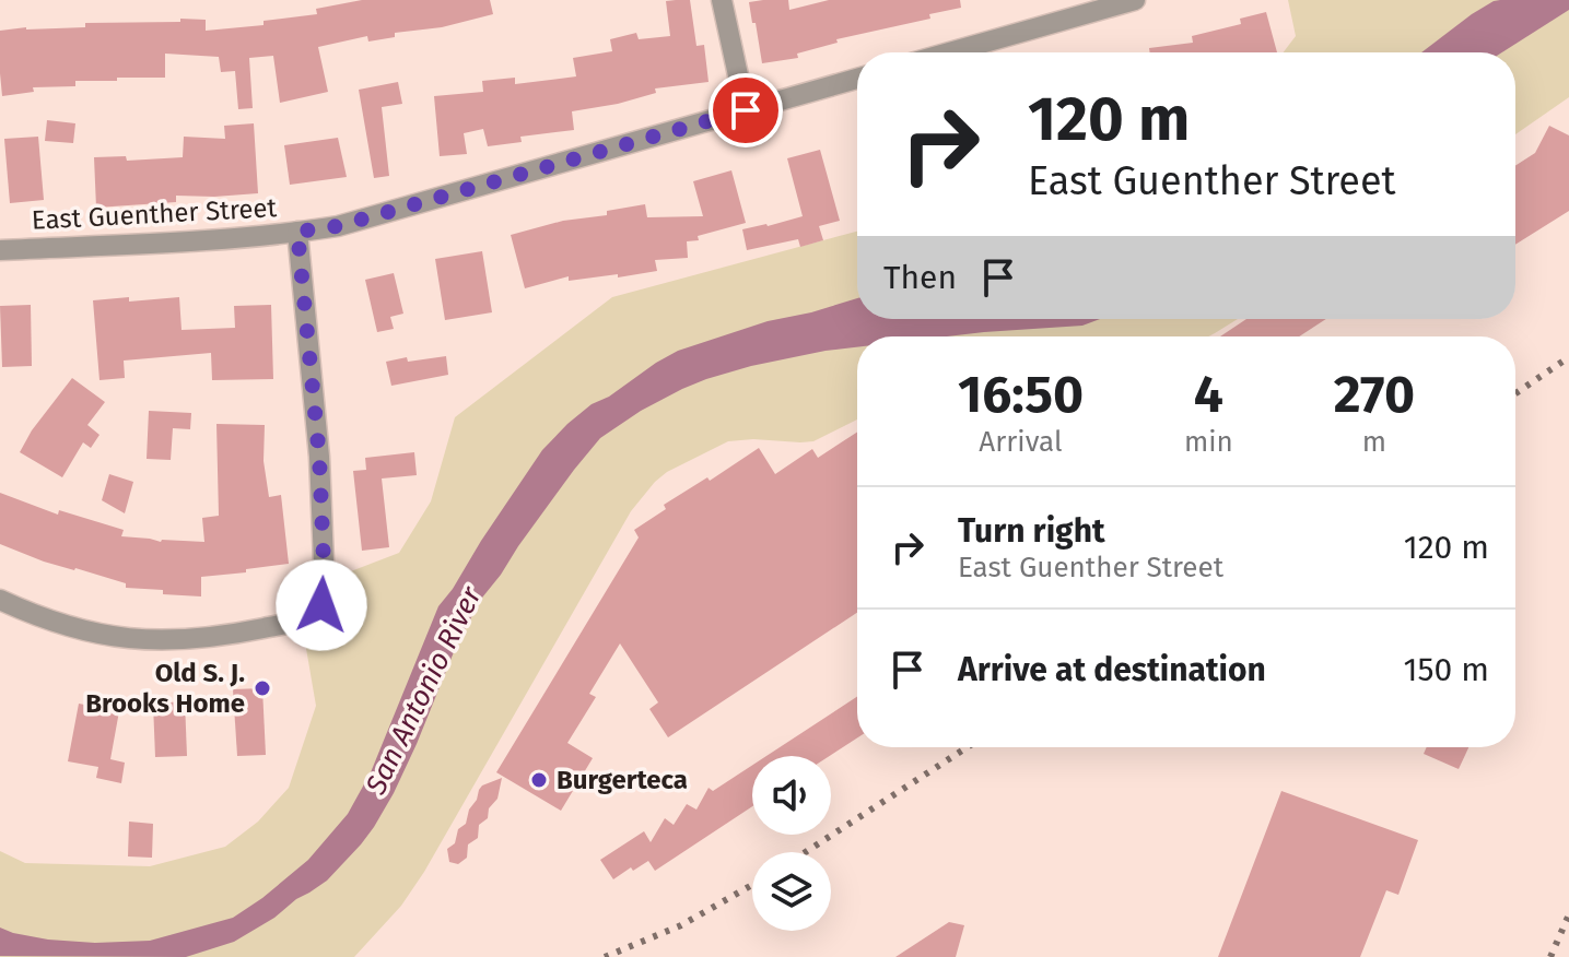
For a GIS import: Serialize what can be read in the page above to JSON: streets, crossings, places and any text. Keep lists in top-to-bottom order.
{
  "streets": {
    "street": ["East Guenther Street"]
  },
  "water": ["San Antonio River"],
  "places": ["Old S. J. Brooks Home", "Burgerteca"],
  "page": {
    "turn": ["120 m", "East Guenther Street"],
    "then": "Then",
    "eta": [
      "16:50",
      "Arrival",
      "4",
      "min",
      "270",
      "m"
    ],
    "list": [
      {
        "name": "Turn right",
        "note": "East Guenther Street",
        "value": "120 m"
      },
      {
        "name": "Arrive at destination",
        "value": "150 m"
      }
    ]
  }
}
